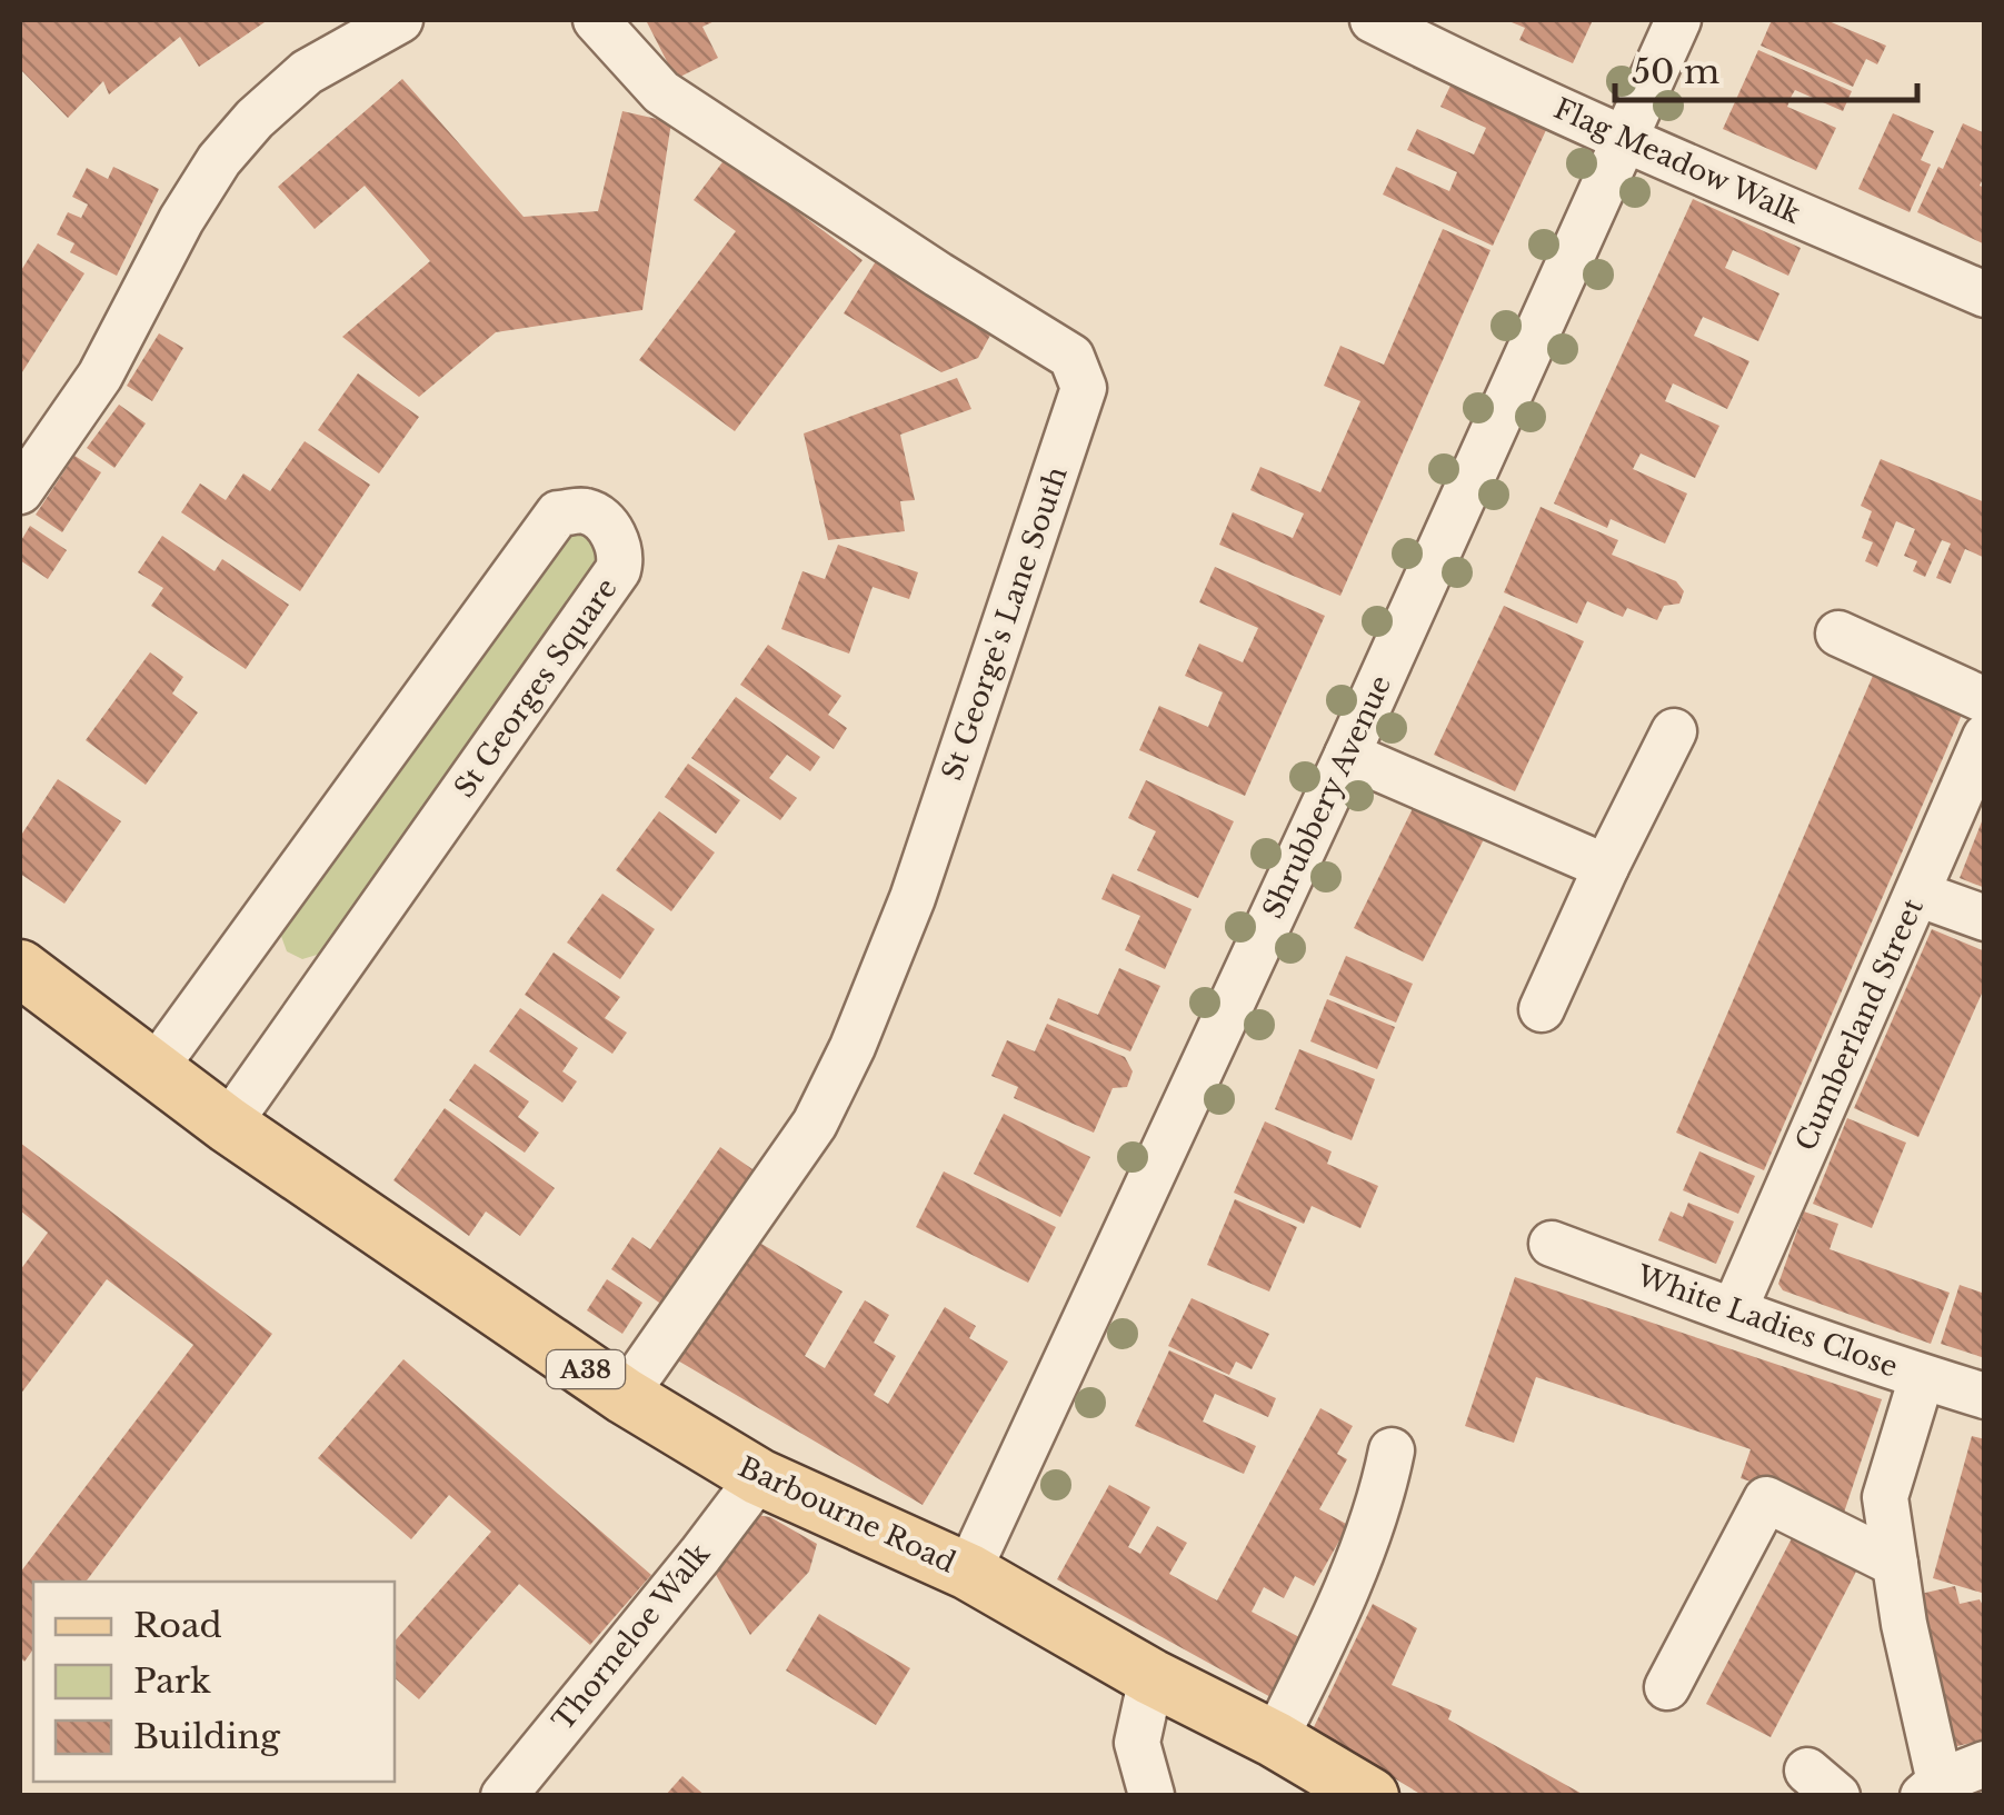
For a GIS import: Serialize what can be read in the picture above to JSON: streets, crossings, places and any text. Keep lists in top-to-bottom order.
{
  "streets": {
    "main road": ["A38", "Barbourne Road"],
    "street": [
      "Flag Meadow Walk",
      "St George's Lane South",
      "St Georges Square",
      "Shrubbery Avenue",
      "Cumberland Street",
      "White Ladies Close",
      "Thorneloe Walk"
    ]
  },
  "crossings": [
    ["Flag Meadow Walk", "Shrubbery Avenue"],
    ["St George's Lane South", "Barbourne Road"],
    ["St Georges Square", "Barbourne Road"],
    ["Shrubbery Avenue", "Barbourne Road"],
    ["Cumberland Street", "White Ladies Close"],
    ["Barbourne Road", "Thorneloe Walk"]
  ],
  "legend": ["Road", "Park", "Building"],
  "scale_bar": "50 m"
}
